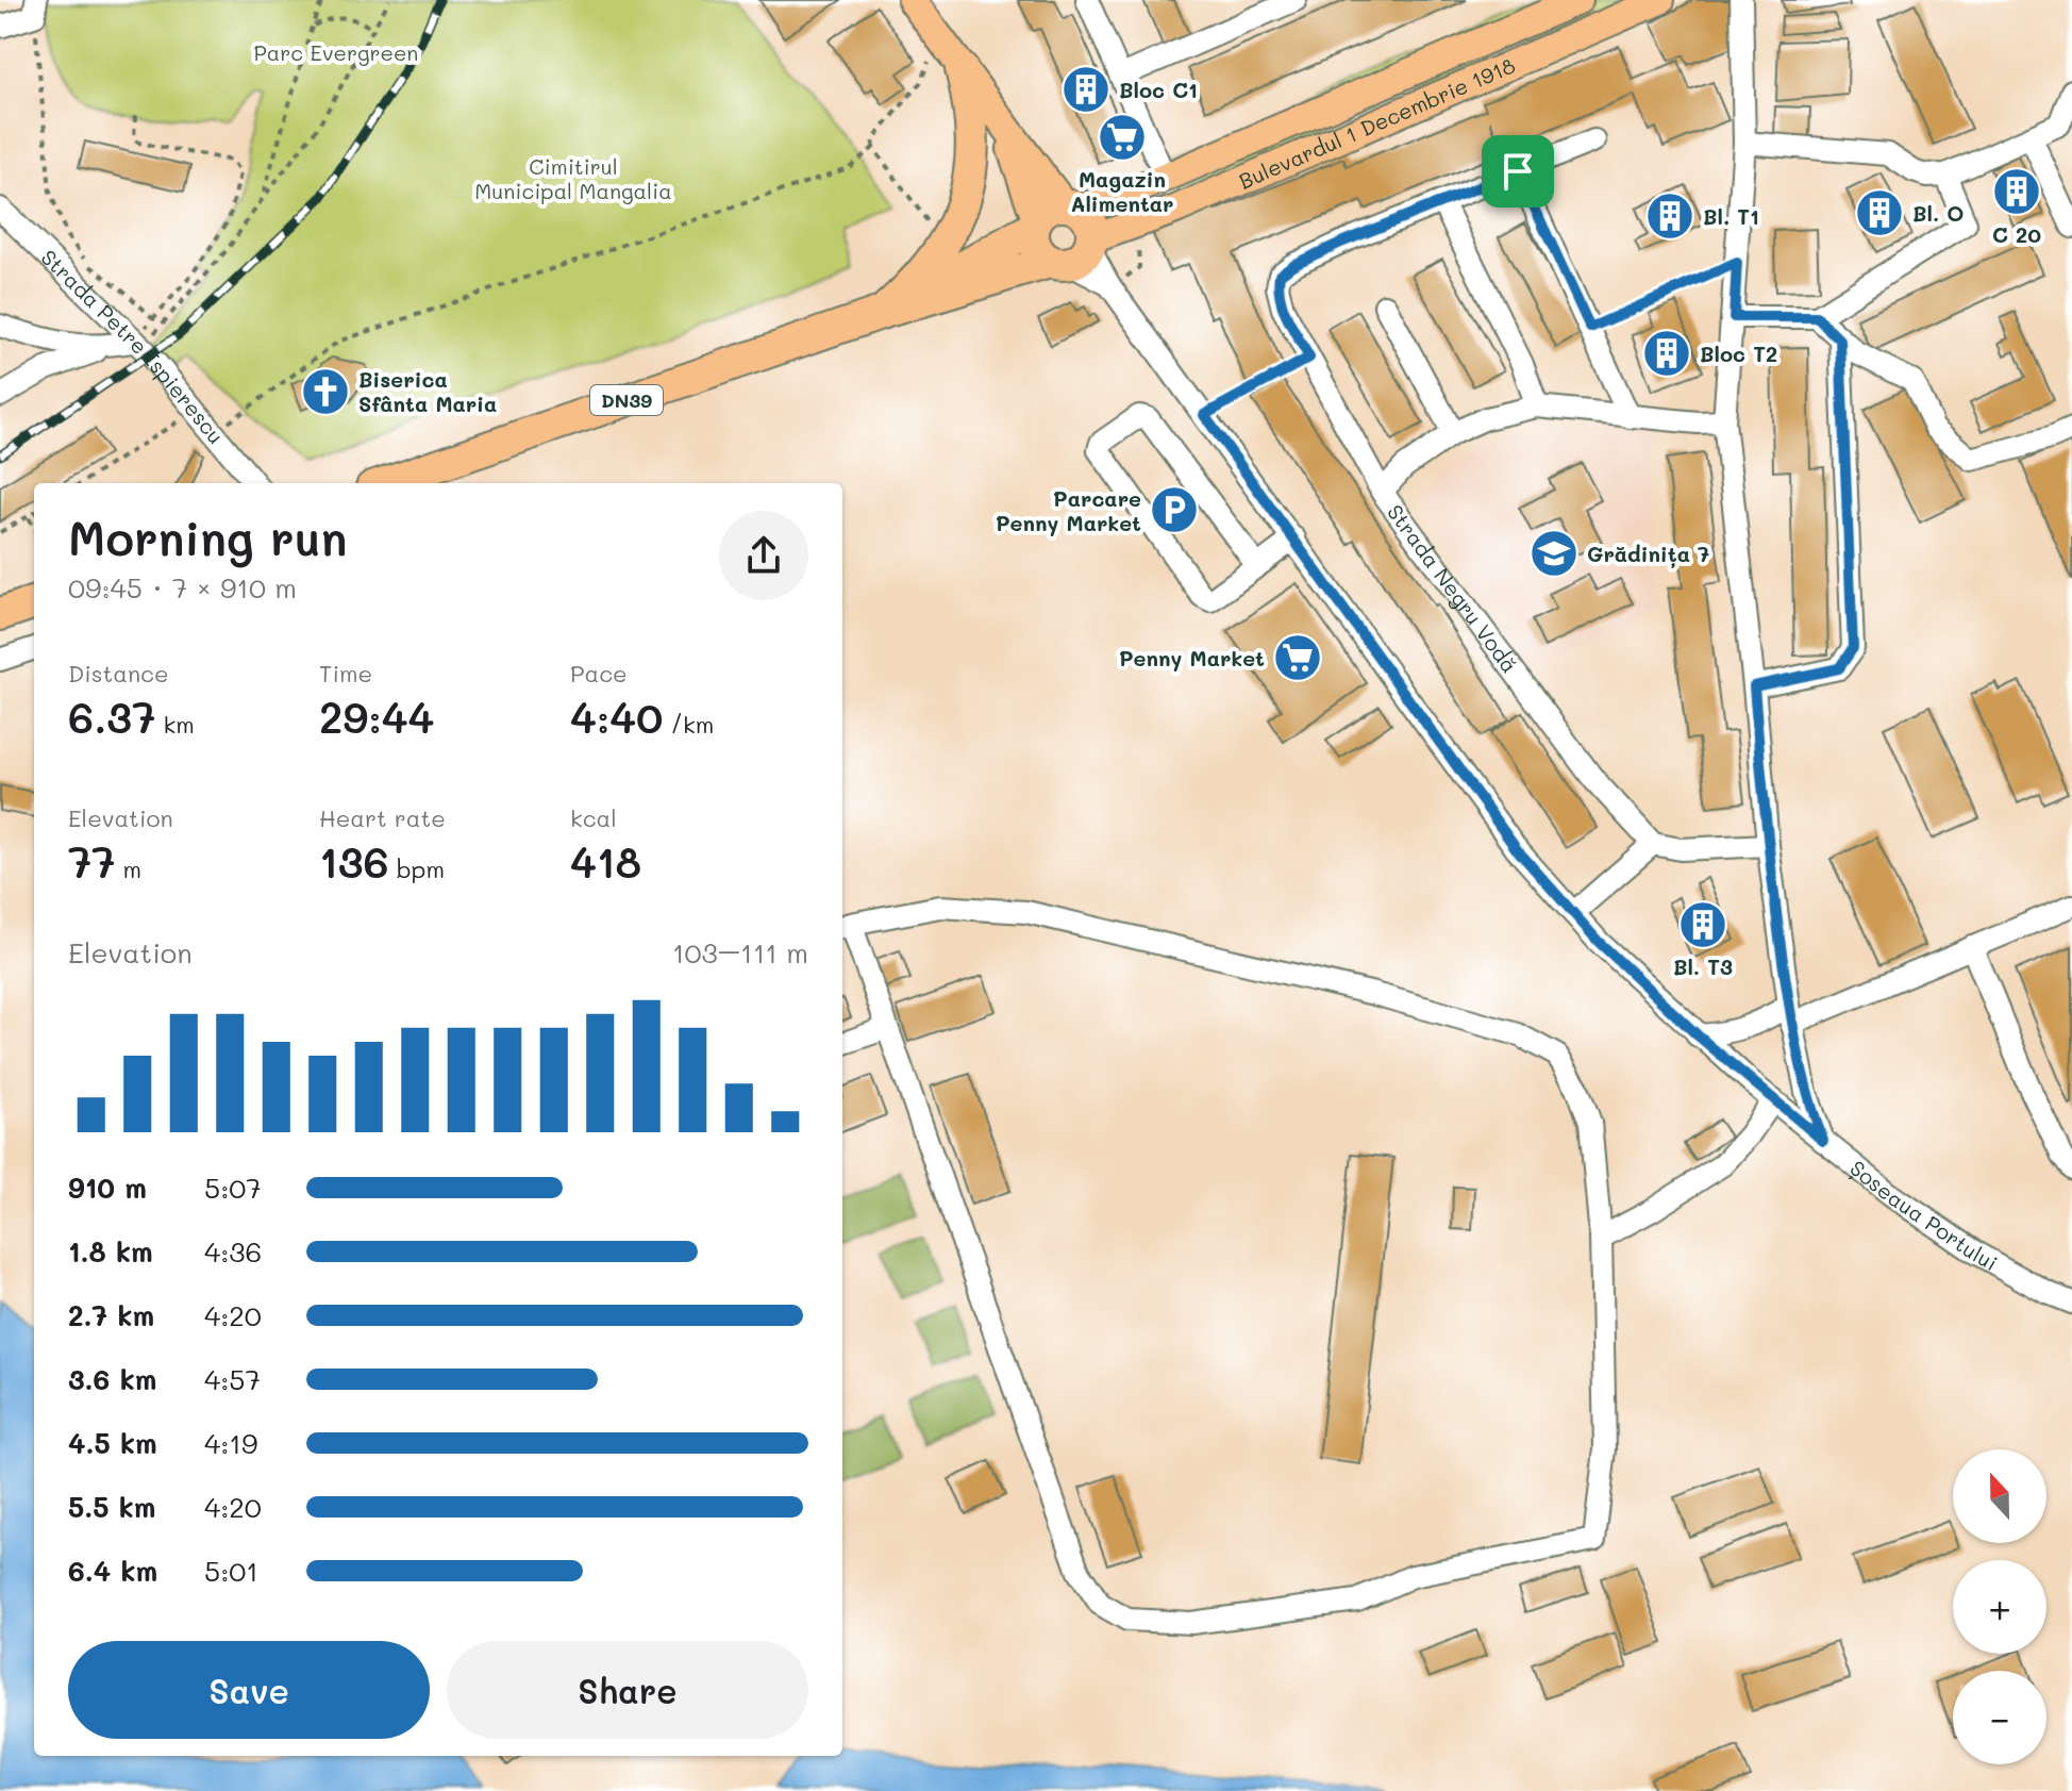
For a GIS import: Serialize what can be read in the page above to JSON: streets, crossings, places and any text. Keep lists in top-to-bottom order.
{
  "streets": {
    "highway": ["Bulevardul 1 Decembrie 1918", "DN39"],
    "street": ["Strada Petre Ispierescu", "Strada Negru Vodă", "Șoseaua Portului"]
  },
  "crossings": [
    ["Bulevardul 1 Decembrie 1918", "Șoseaua Portului"]
  ],
  "parks": ["Parc Evergreen", "Cimitirul Municipal Mangalia"],
  "places": {
    "building": [
      "Bloc C1",
      "C 20",
      "Bl. O",
      "Bl. T1",
      "Bloc T2",
      "Bl. T3"
    ],
    "supermarket": ["Magazin Alimentar", "Penny Market"],
    "church": ["Biserica Sfânta Maria"],
    "parking": ["Parcare Penny Market"],
    "school or university": ["Grădinița 7"]
  },
  "north": "top",
  "page": {
    "heading": ["Morning run", "09:45 · 7 × 910 m"],
    "stats": [
      ["Distance", "6.37 km"],
      ["Time", "29:44"],
      ["Pace", "4:40 /km"],
      ["Elevation", "77 m"],
      ["Heart rate", "136 bpm"],
      ["kcal", "418"]
    ],
    "chart": ["Elevation", "103–111 m"],
    "list": [
      {
        "name": "910 m",
        "note": "5:07"
      },
      {
        "name": "1.8 km",
        "note": "4:36"
      },
      {
        "name": "2.7 km",
        "note": "4:20"
      },
      {
        "name": "3.6 km",
        "note": "4:57"
      },
      {
        "name": "4.5 km",
        "note": "4:19"
      },
      {
        "name": "5.5 km",
        "note": "4:20"
      },
      {
        "name": "6.4 km",
        "note": "5:01"
      }
    ],
    "map_buttons": ["+", "−"],
    "buttons": ["Save", "Share"]
  }
}
